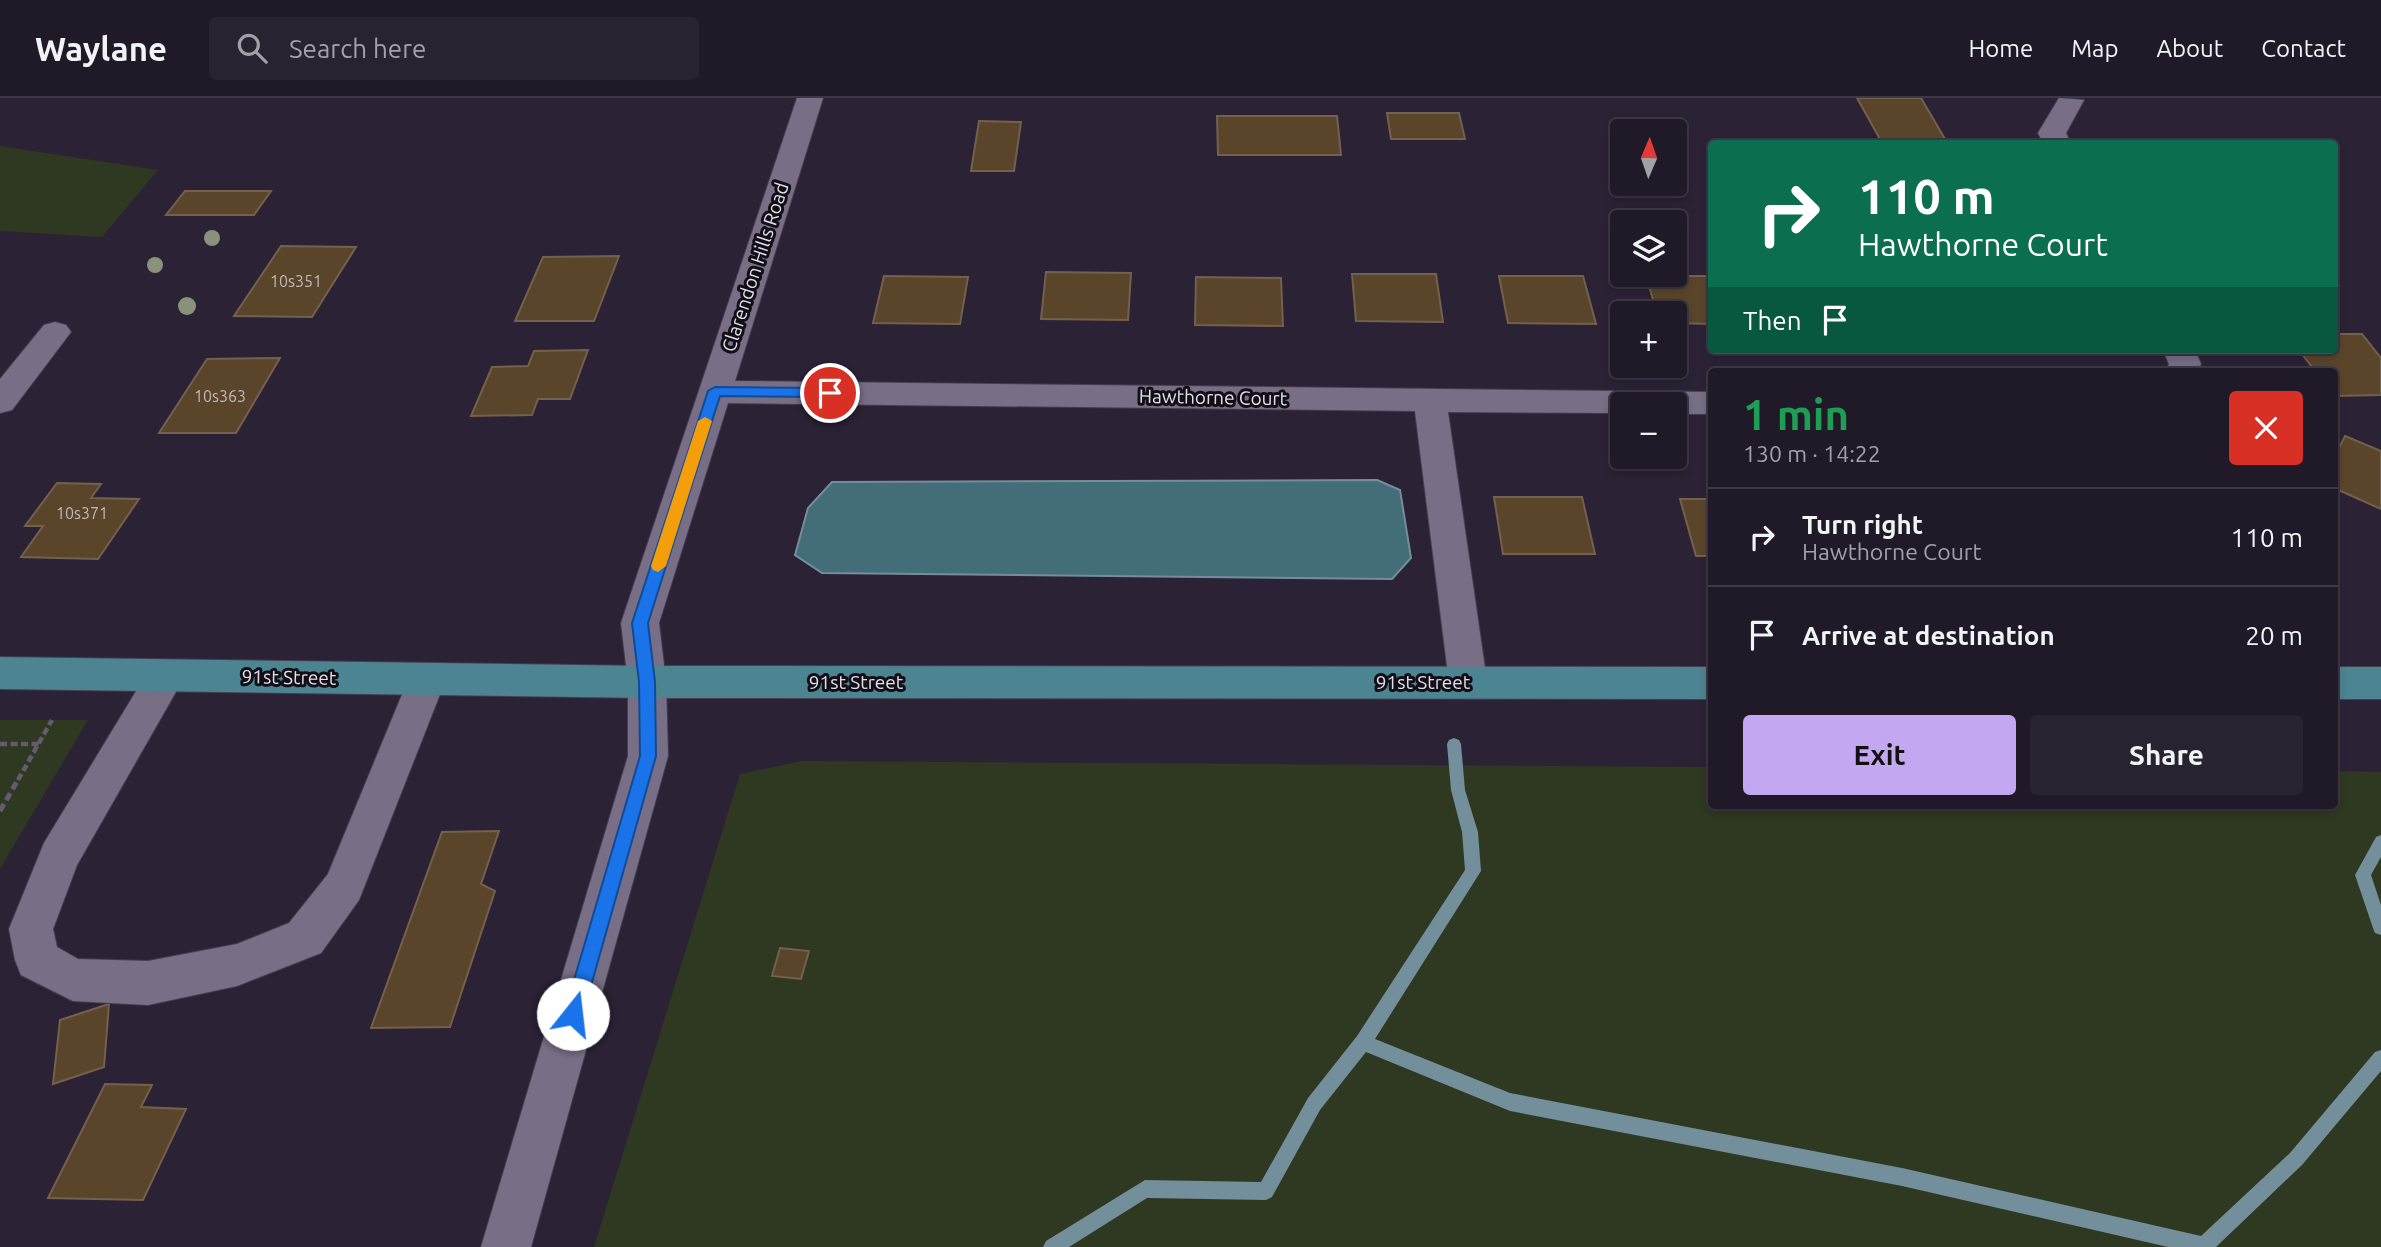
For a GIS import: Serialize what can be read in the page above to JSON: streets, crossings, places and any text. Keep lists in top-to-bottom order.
{
  "streets": {
    "main road": ["91st Street"],
    "street": ["Clarendon Hills Road", "Hawthorne Court"]
  },
  "crossings": [
    ["Clarendon Hills Road", "Hawthorne Court"],
    ["Clarendon Hills Road", "91st Street"]
  ],
  "house_numbers": ["10s351", "10s363", "10s371"],
  "north": "top",
  "page": {
    "header": "Waylane",
    "search": "Search here",
    "nav": [
      "Home",
      "Map",
      "About",
      "Contact"
    ],
    "map_buttons": ["+", "−"],
    "turn": ["110 m", "Hawthorne Court"],
    "then": "Then",
    "heading": ["1 min", "130 m · 14:22"],
    "list": [
      {
        "name": "Turn right",
        "note": "Hawthorne Court",
        "value": "110 m"
      },
      {
        "name": "Arrive at destination",
        "value": "20 m"
      }
    ],
    "buttons": ["Exit", "Share"]
  }
}
